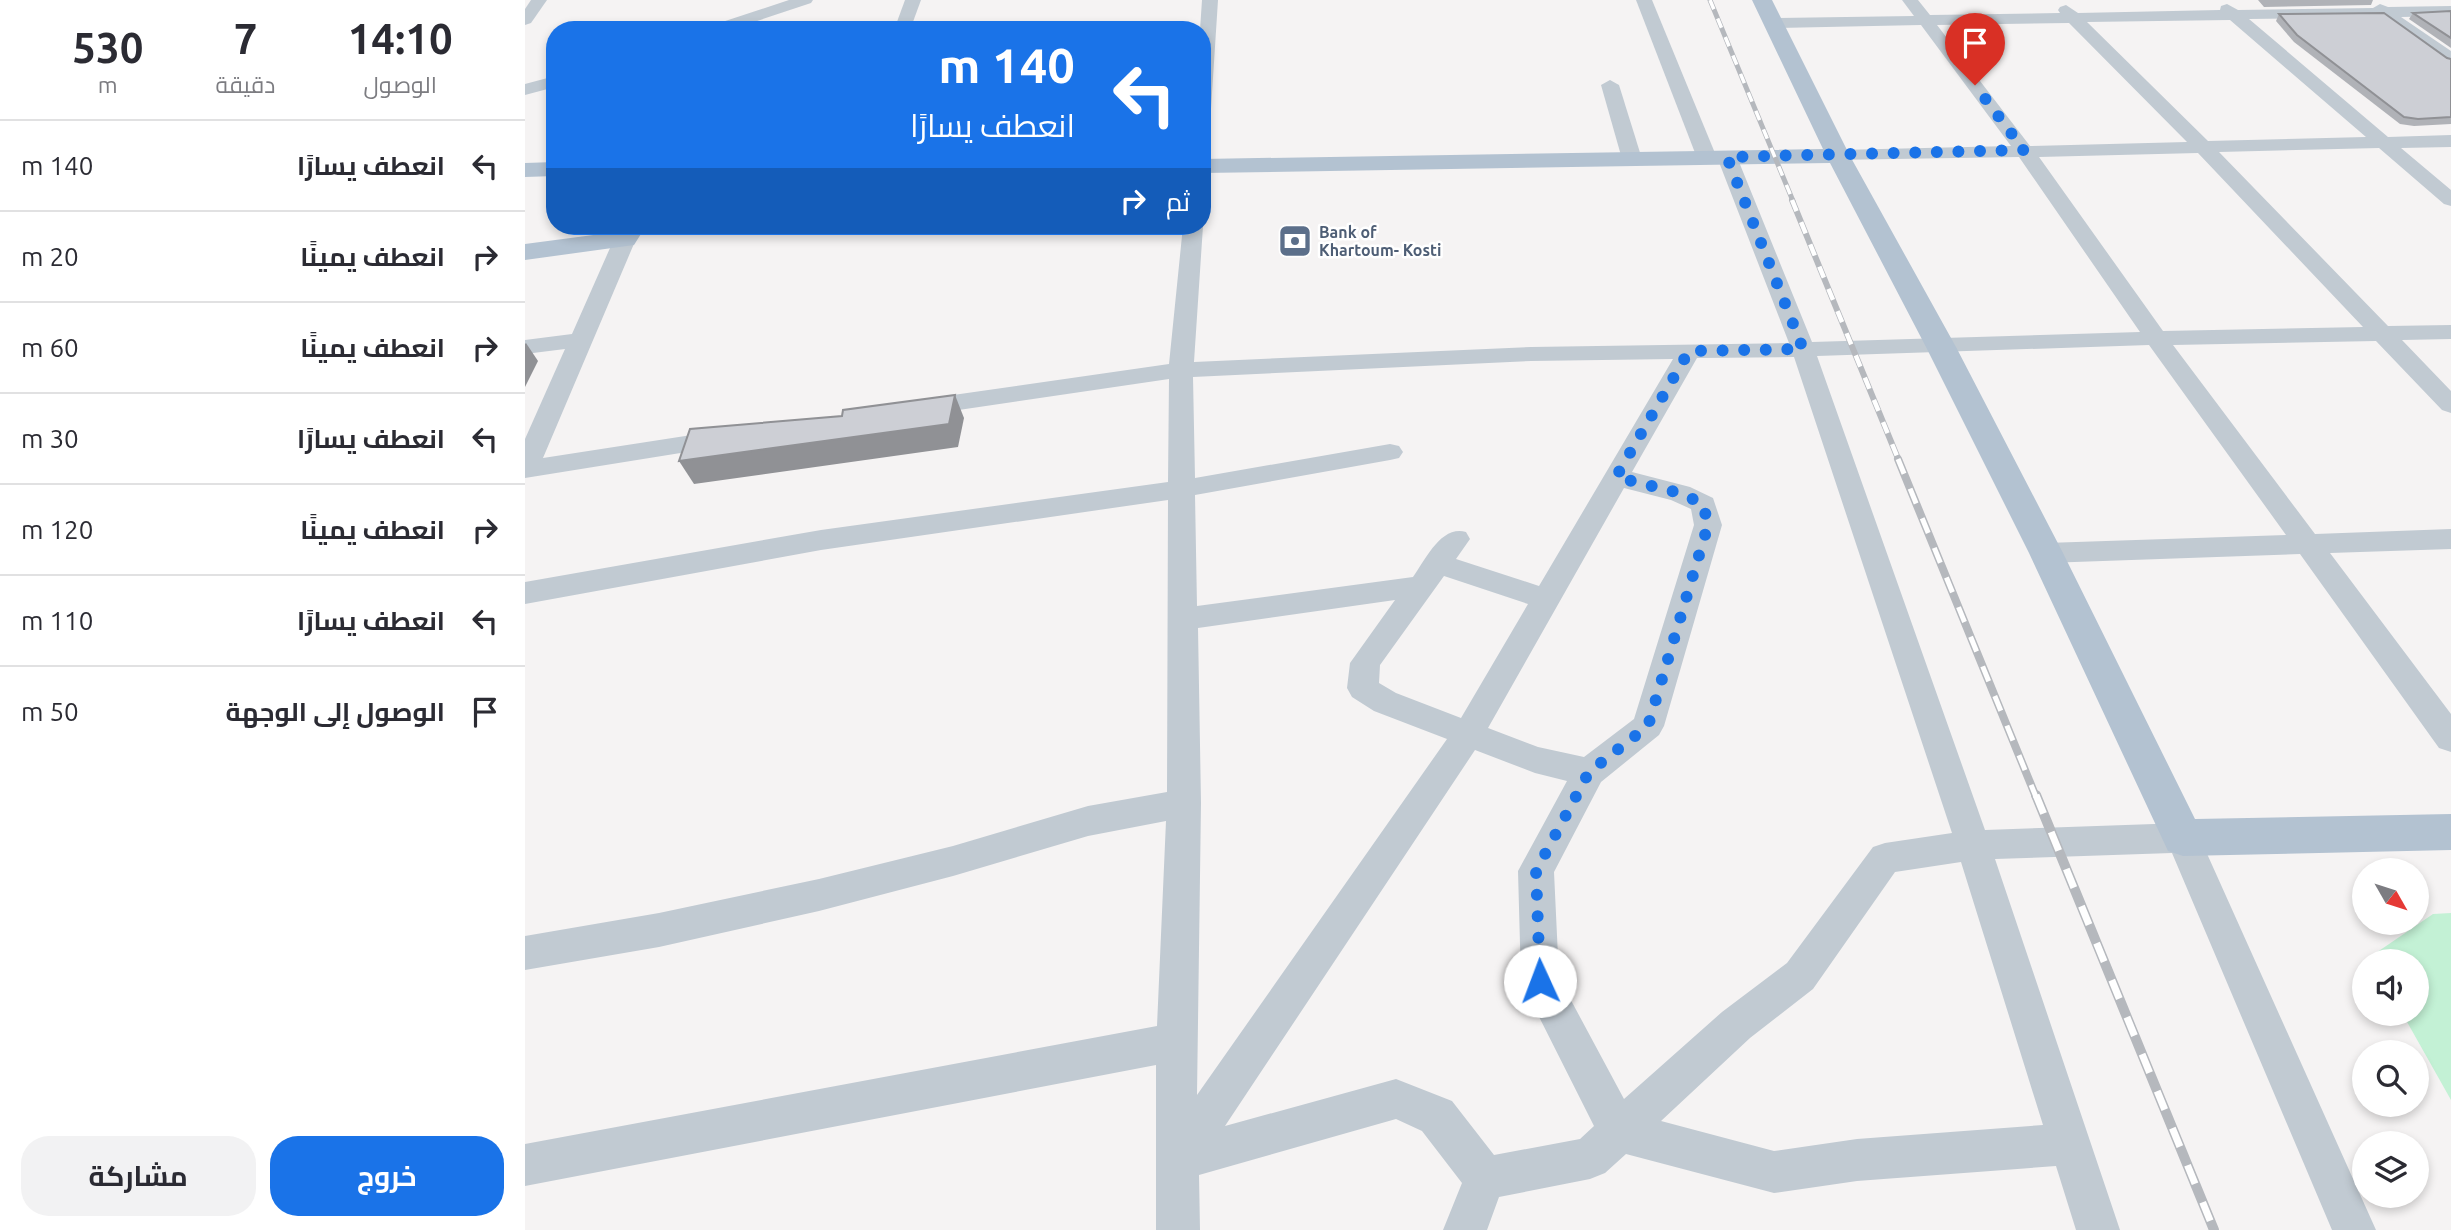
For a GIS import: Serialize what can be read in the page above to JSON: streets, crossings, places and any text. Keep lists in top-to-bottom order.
{
  "places": {
    "bank": ["Bank of Khartoum- Kosti"]
  },
  "north": "bottom right",
  "page": {
    "eta": [
      "14:10",
      "الوصول",
      "7",
      "دقيقة",
      "530",
      "m"
    ],
    "turn": ["140 m", "انعطف يسارًا"],
    "list": [
      {
        "name": "انعطف يسارًا",
        "value": "140 m"
      },
      {
        "name": "انعطف يمينًا",
        "value": "20 m"
      },
      {
        "name": "انعطف يمينًا",
        "value": "60 m"
      },
      {
        "name": "انعطف يسارًا",
        "value": "30 m"
      },
      {
        "name": "انعطف يمينًا",
        "value": "120 m"
      },
      {
        "name": "انعطف يسارًا",
        "value": "110 m"
      },
      {
        "name": "الوصول إلى الوجهة",
        "value": "50 m"
      }
    ],
    "then": "ثم",
    "buttons": ["خروج", "مشاركة"]
  }
}
